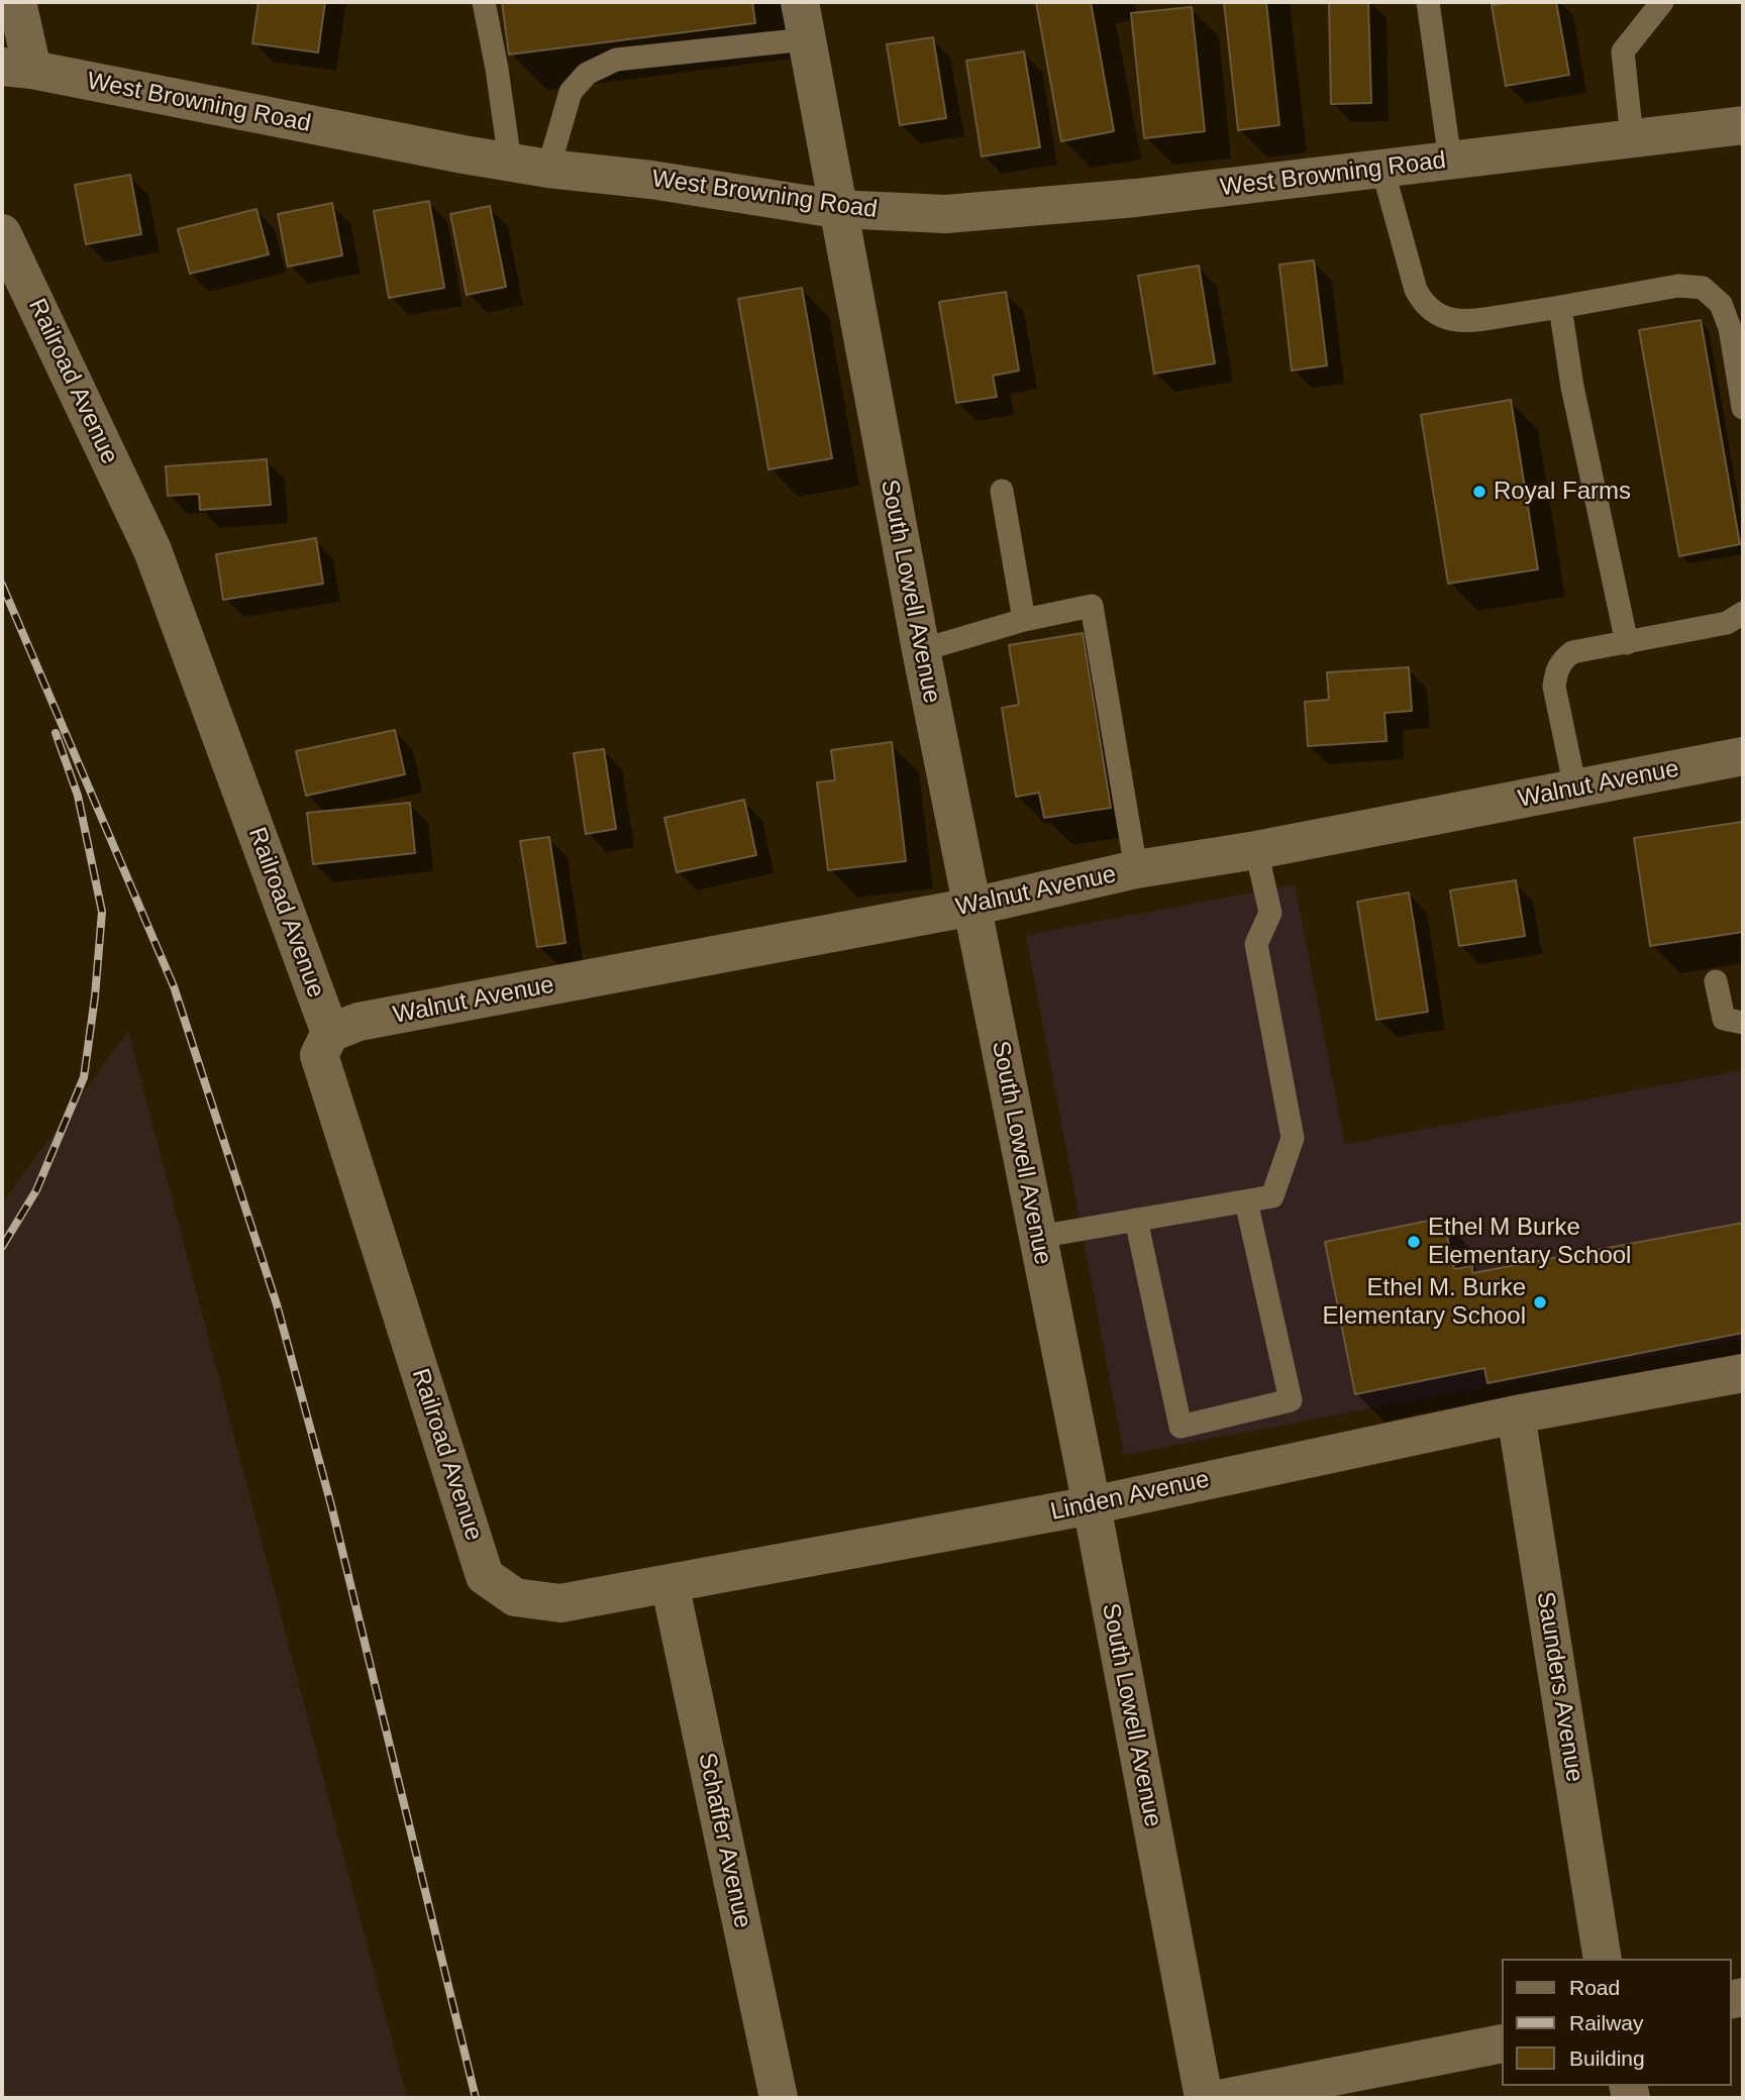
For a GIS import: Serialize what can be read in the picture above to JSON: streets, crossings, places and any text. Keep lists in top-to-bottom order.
{
  "streets": {
    "street": [
      "West Browning Road",
      "Railroad Avenue",
      "South Lowell Avenue",
      "Walnut Avenue",
      "Linden Avenue",
      "Saunders Avenue",
      "Schaffer Avenue"
    ]
  },
  "crossings": [
    ["West Browning Road", "South Lowell Avenue"],
    ["Railroad Avenue", "Walnut Avenue"],
    ["Railroad Avenue", "Linden Avenue"],
    ["South Lowell Avenue", "Walnut Avenue"],
    ["South Lowell Avenue", "Linden Avenue"],
    ["Linden Avenue", "Saunders Avenue"],
    ["Linden Avenue", "Schaffer Avenue"]
  ],
  "places": ["Royal Farms", "Ethel M Burke Elementary School", "Ethel M. Burke Elementary School"],
  "legend": ["Road", "Railway", "Building"]
}
